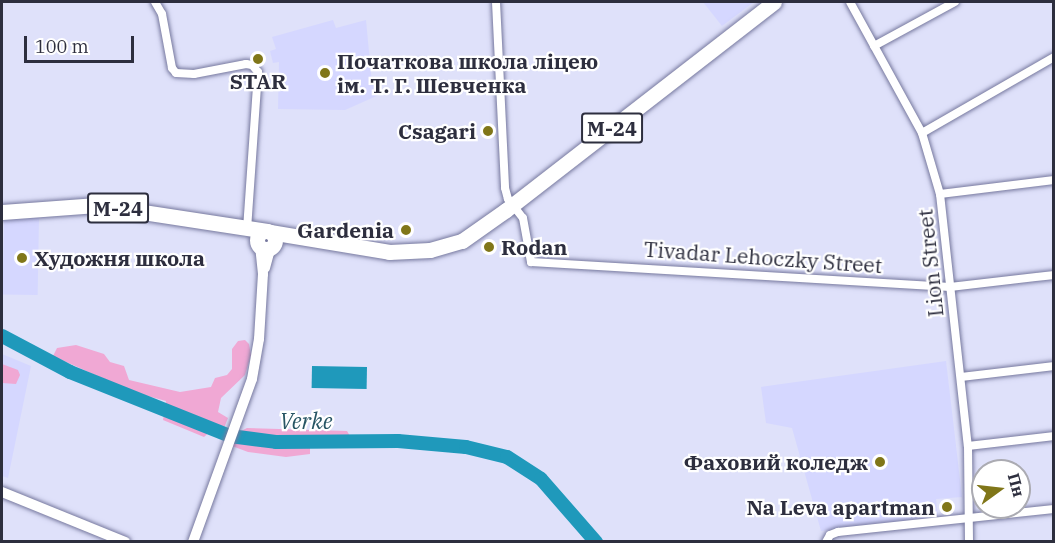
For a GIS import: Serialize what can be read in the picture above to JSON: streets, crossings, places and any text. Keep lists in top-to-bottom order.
{
  "streets": {
    "highway": ["М-24"],
    "street": ["Tivadar Lehoczky Street", "Lion Street"]
  },
  "crossings": [
    ["М-24", "Tivadar Lehoczky Street"],
    ["Tivadar Lehoczky Street", "Lion Street"]
  ],
  "water": ["Verke"],
  "places": [
    "STAR",
    "Початкова школа ліцею ім. Т. Г. Шевченка",
    "Csagari",
    "Gardenia",
    "Rodan",
    "Художня школа",
    "Фаховий коледж",
    "Na Leva apartman"
  ],
  "scale_bar": "100 m",
  "north": "right"
}
